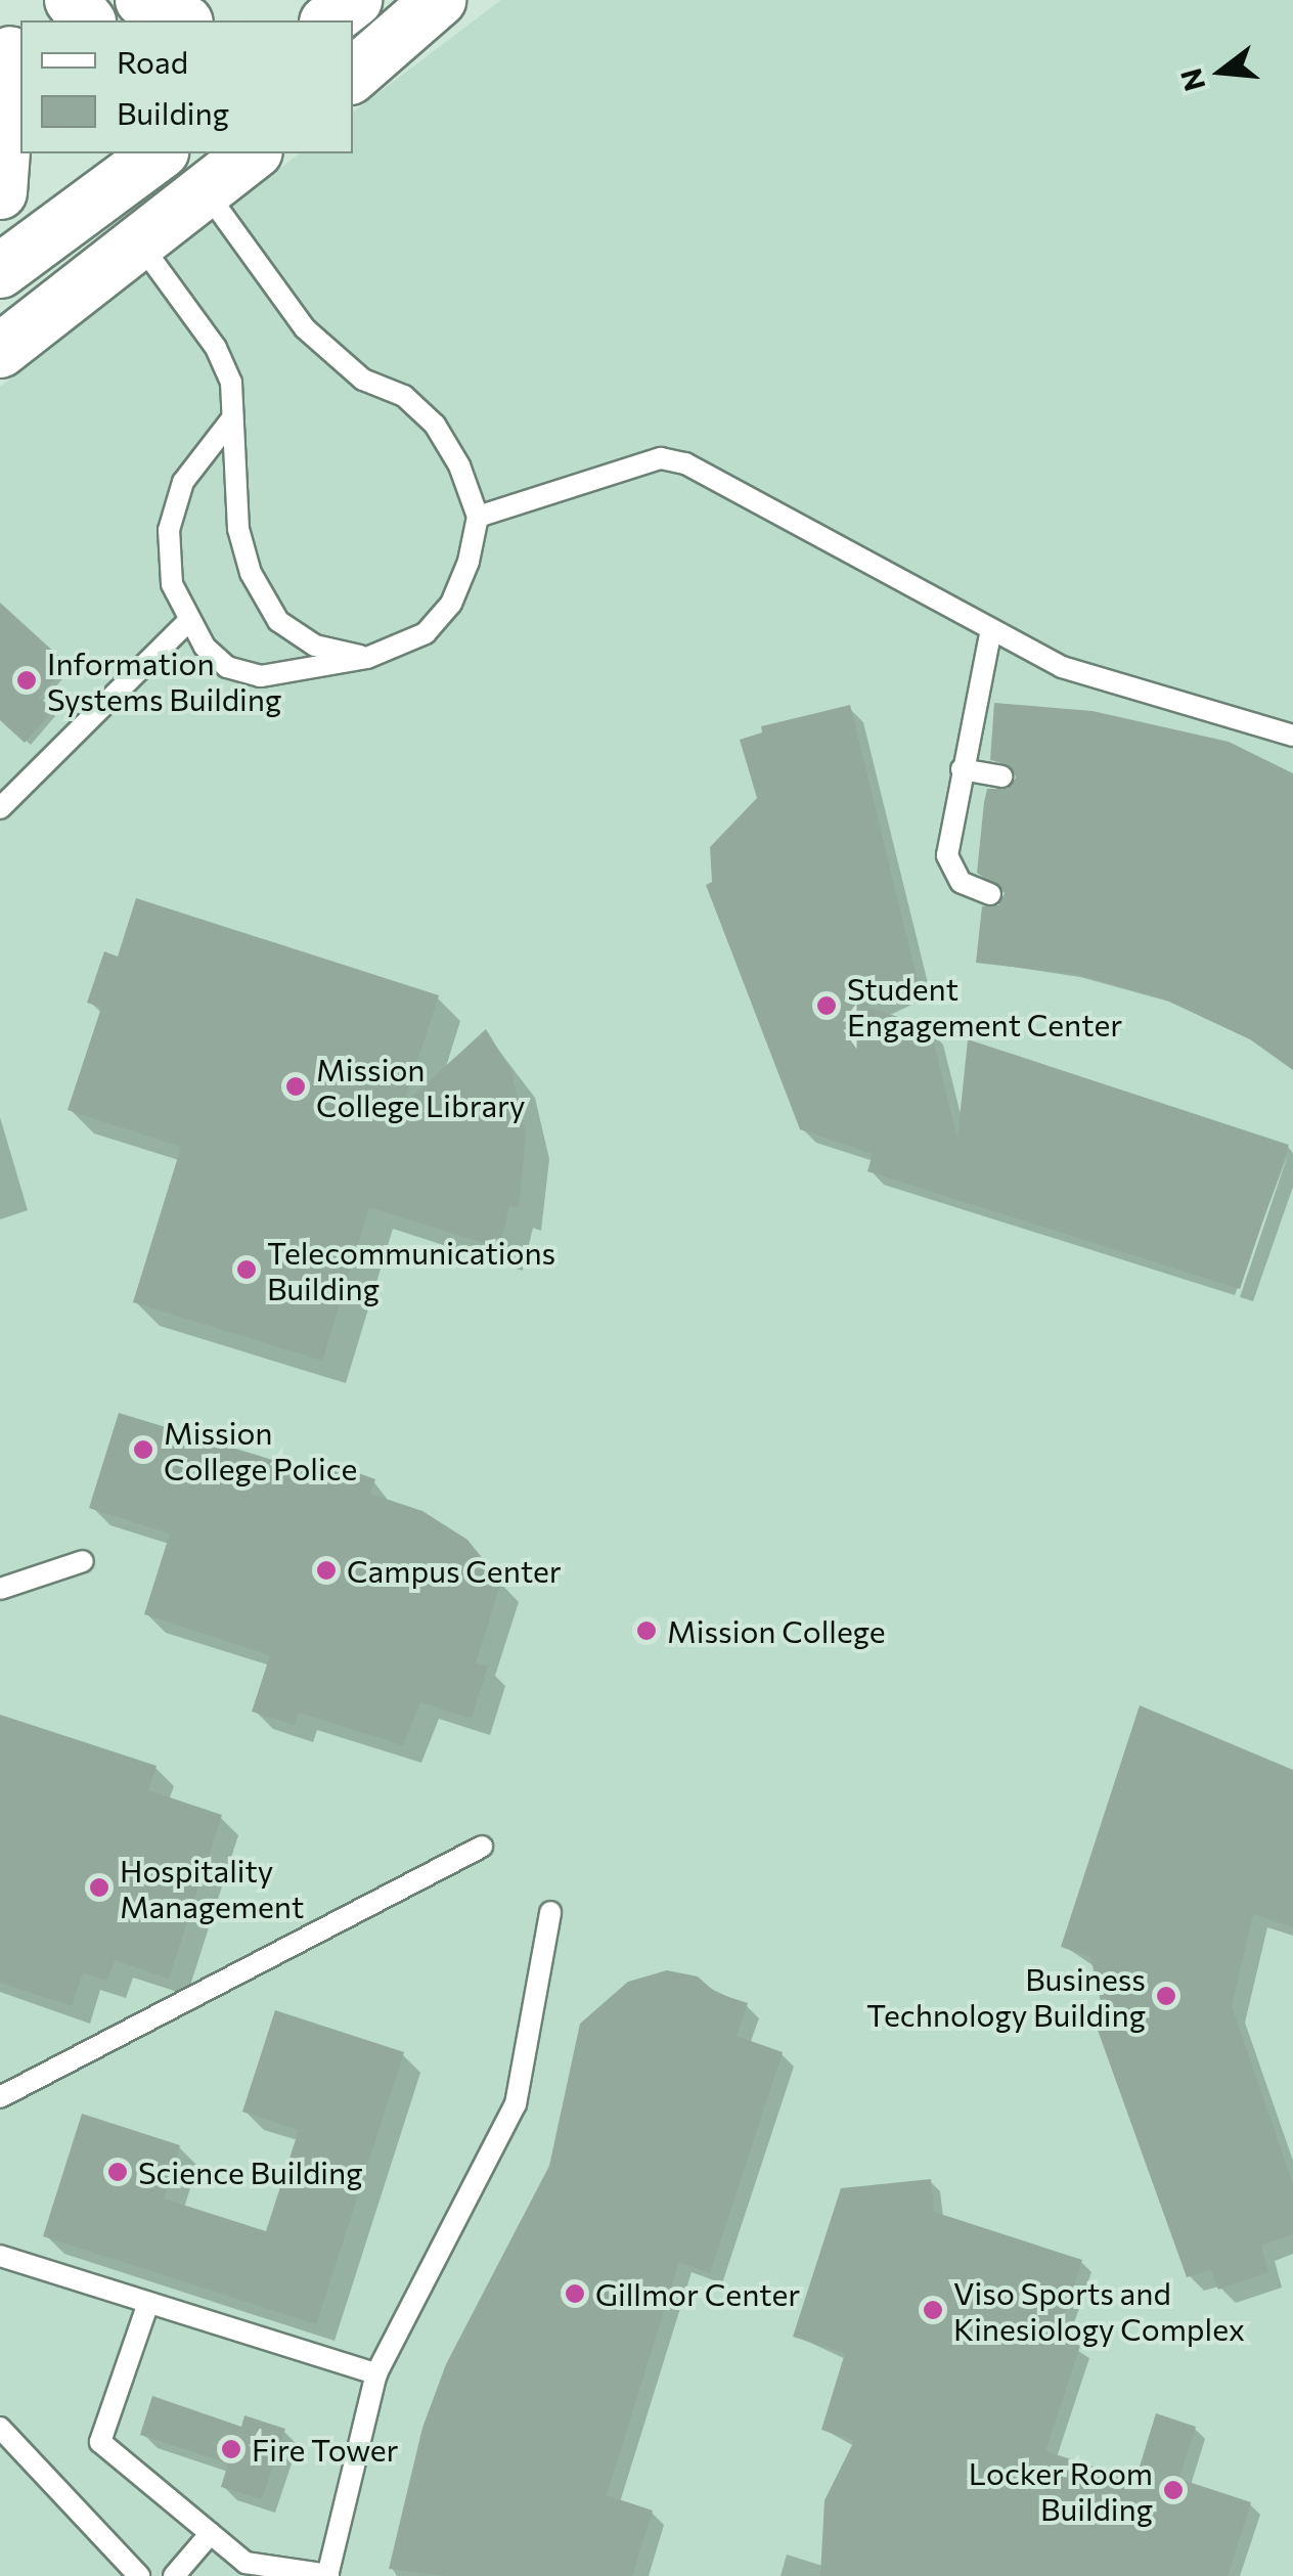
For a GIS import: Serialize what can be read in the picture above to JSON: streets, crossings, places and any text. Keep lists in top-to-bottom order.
{
  "places": [
    "Information Systems Building",
    "Student Engagement Center",
    "Mission College Library",
    "Telecommunications Building",
    "Mission College Police",
    "Campus Center",
    "Mission College",
    "Hospitality Management",
    "Business Technology Building",
    "Science Building",
    "Gillmor Center",
    "Viso Sports and Kinesiology Complex",
    "Fire Tower",
    "Locker Room Building"
  ],
  "legend": ["Road", "Building"],
  "north": "left"
}
